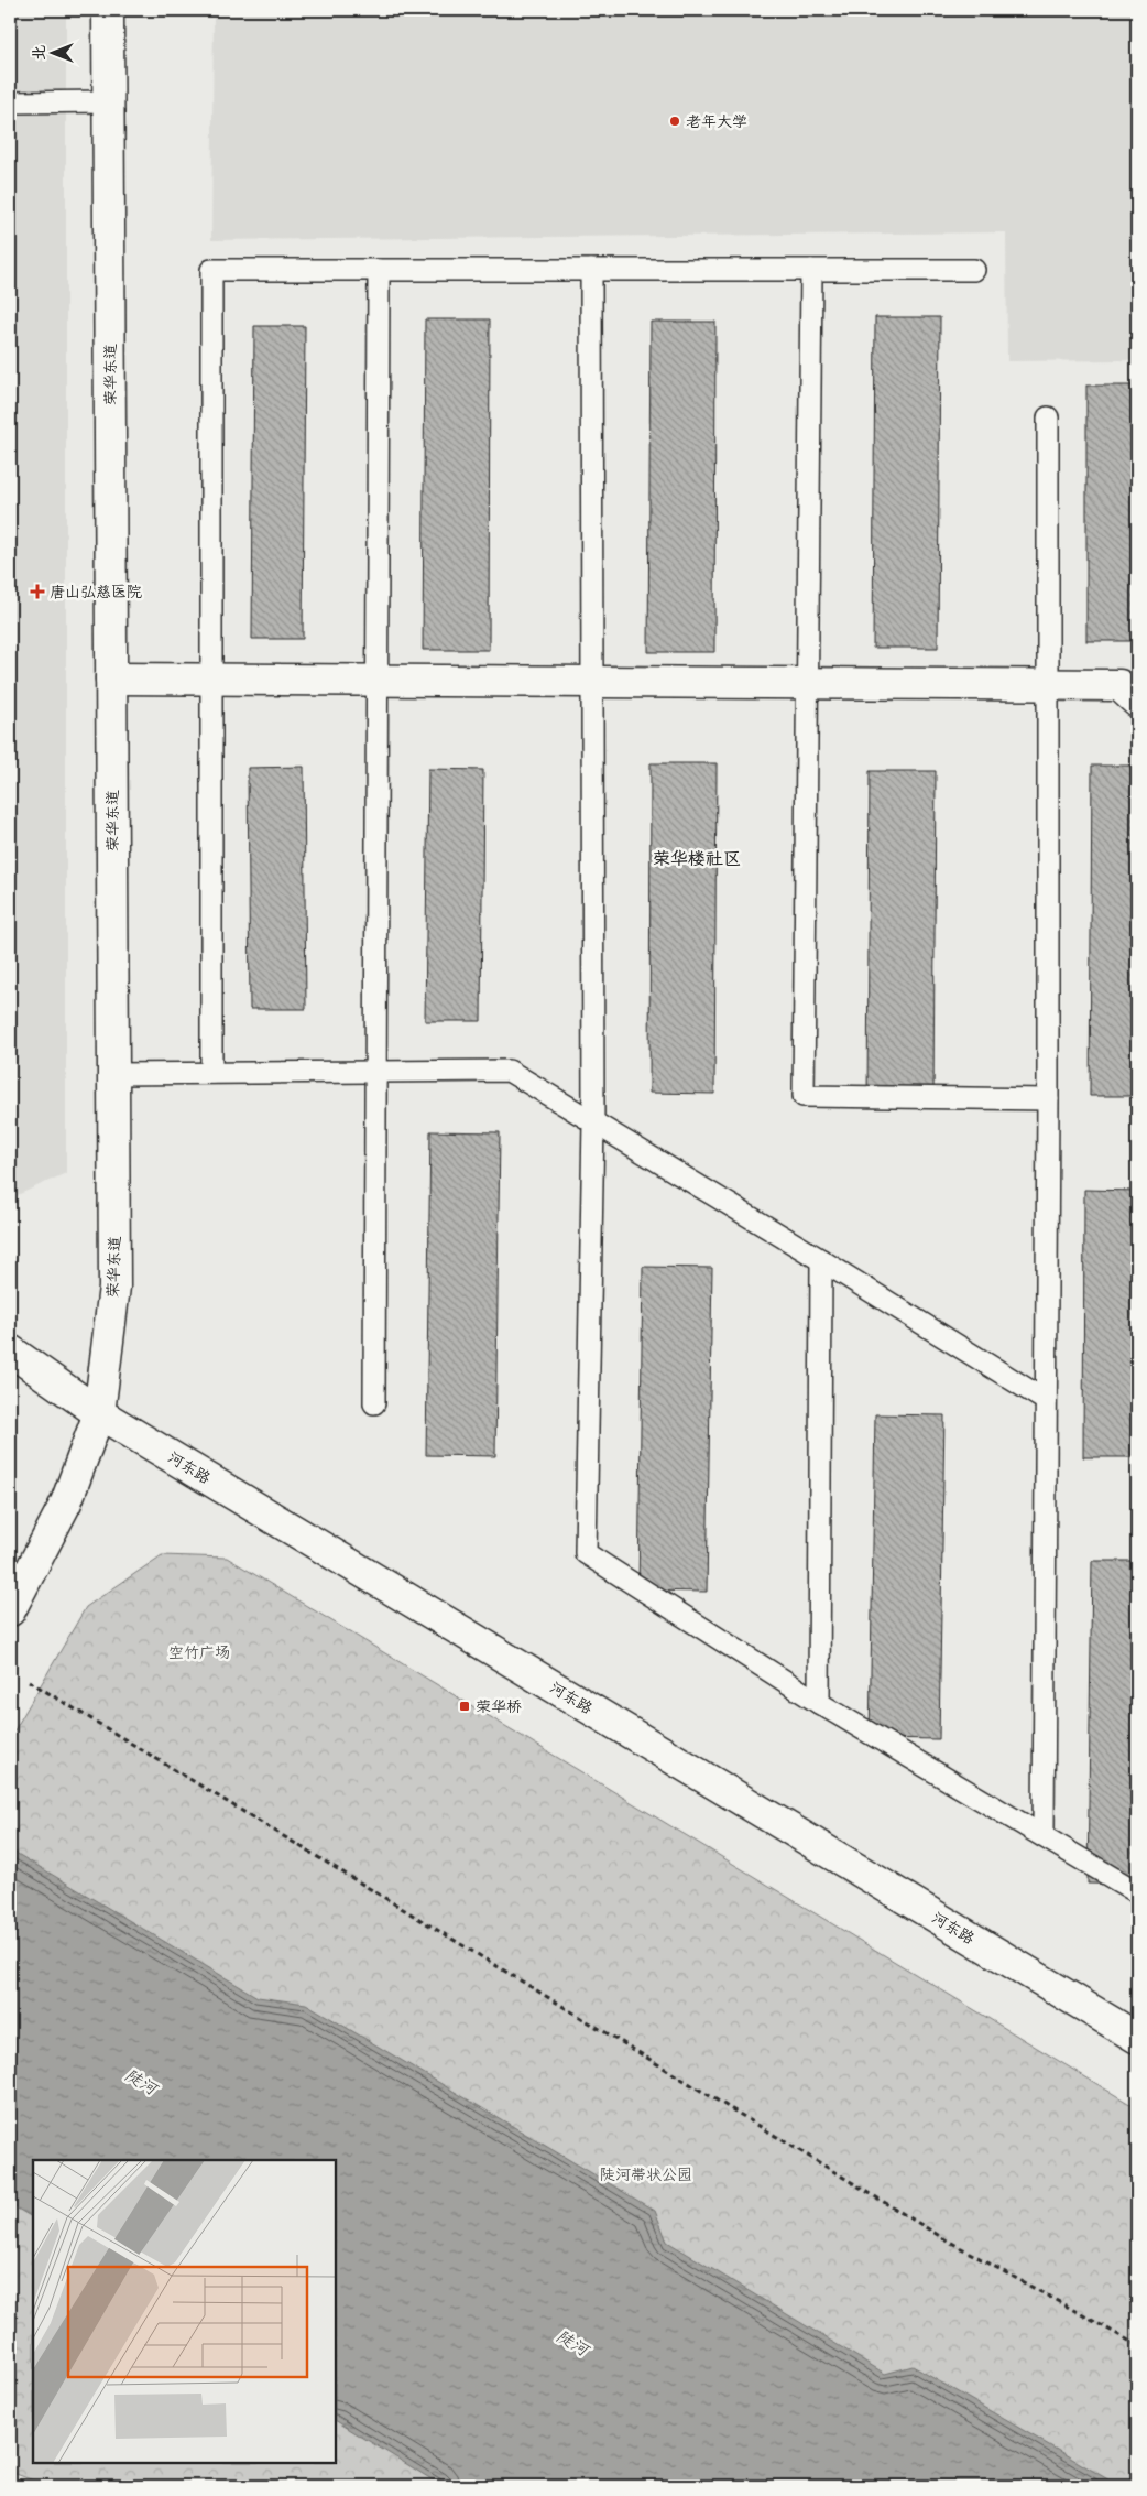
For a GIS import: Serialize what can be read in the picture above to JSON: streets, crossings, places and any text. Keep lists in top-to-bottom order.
{
  "streets": {
    "street": ["荣华东道", "河东路"]
  },
  "crossings": [
    ["荣华东道", "河东路"]
  ],
  "districts": ["荣华楼社区"],
  "water": ["陡河"],
  "parks": ["空竹广场", "陡河带状公园"],
  "places": {
    "other": ["老年大学"],
    "health": ["唐山弘慈医院"],
    "transit": ["荣华桥"]
  },
  "north": "left"
}
